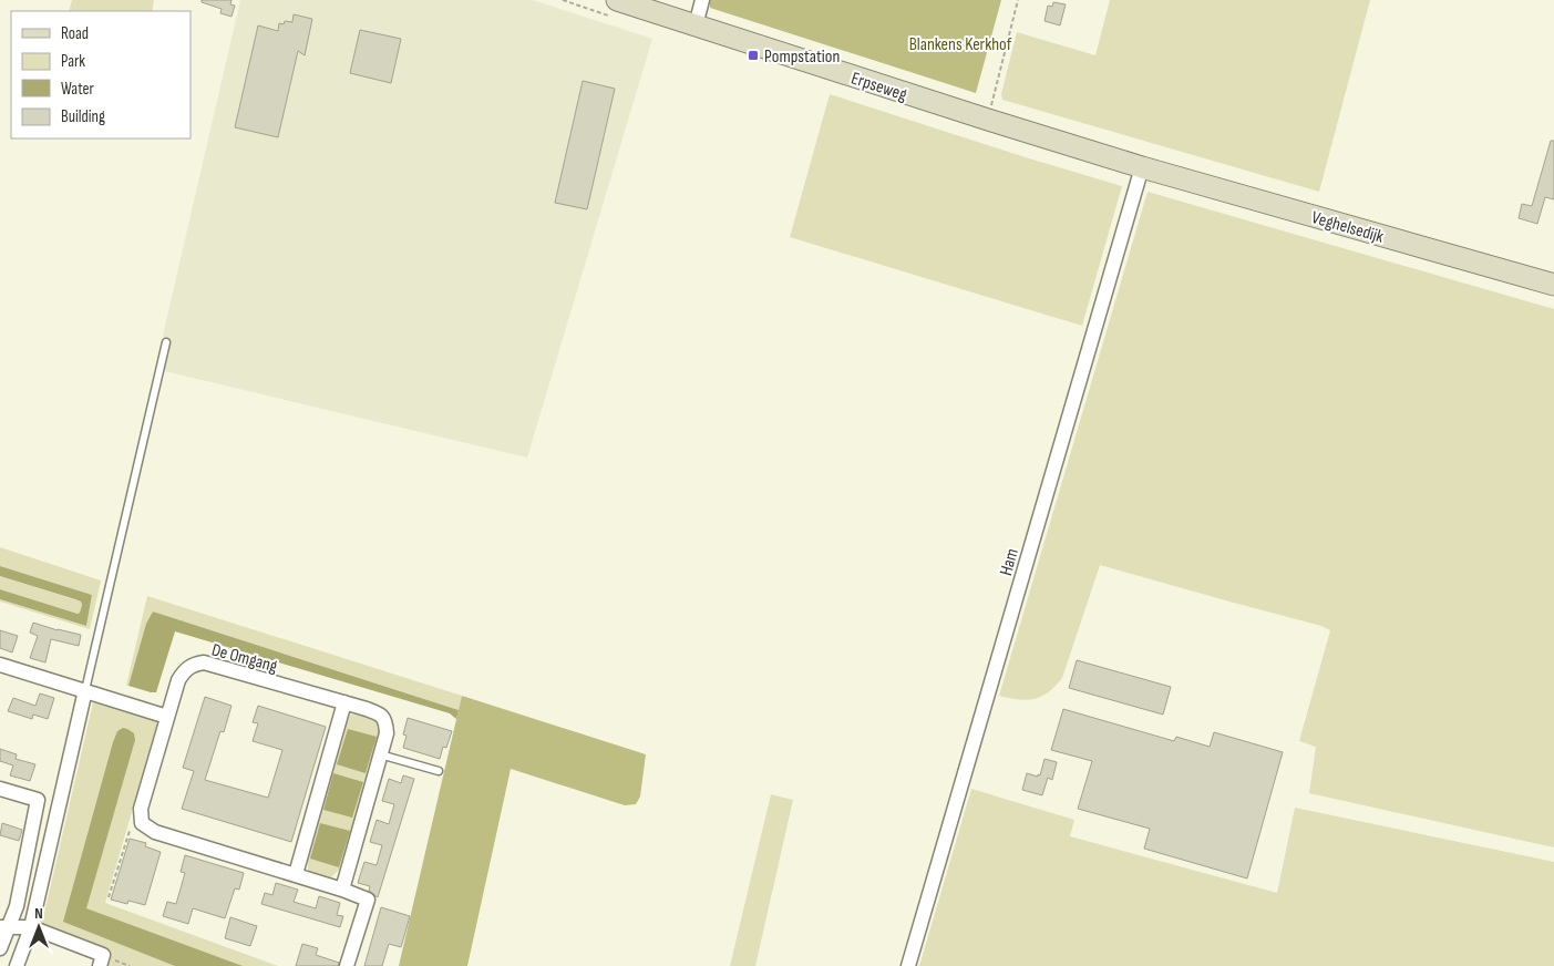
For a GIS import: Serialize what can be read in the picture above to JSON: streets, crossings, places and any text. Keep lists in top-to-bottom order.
{
  "streets": {
    "main road": ["Erpseweg", "Veghelsedijk"],
    "street": ["Ham", "De Omgang"]
  },
  "crossings": [
    ["Erpseweg", "Veghelsedijk"],
    ["Erpseweg", "Ham"],
    ["Veghelsedijk", "Ham"]
  ],
  "parks": ["Blankens Kerkhof"],
  "places": {
    "transit": ["Pompstation"]
  },
  "legend": [
    "Road",
    "Park",
    "Water",
    "Building"
  ],
  "north": "top"
}
